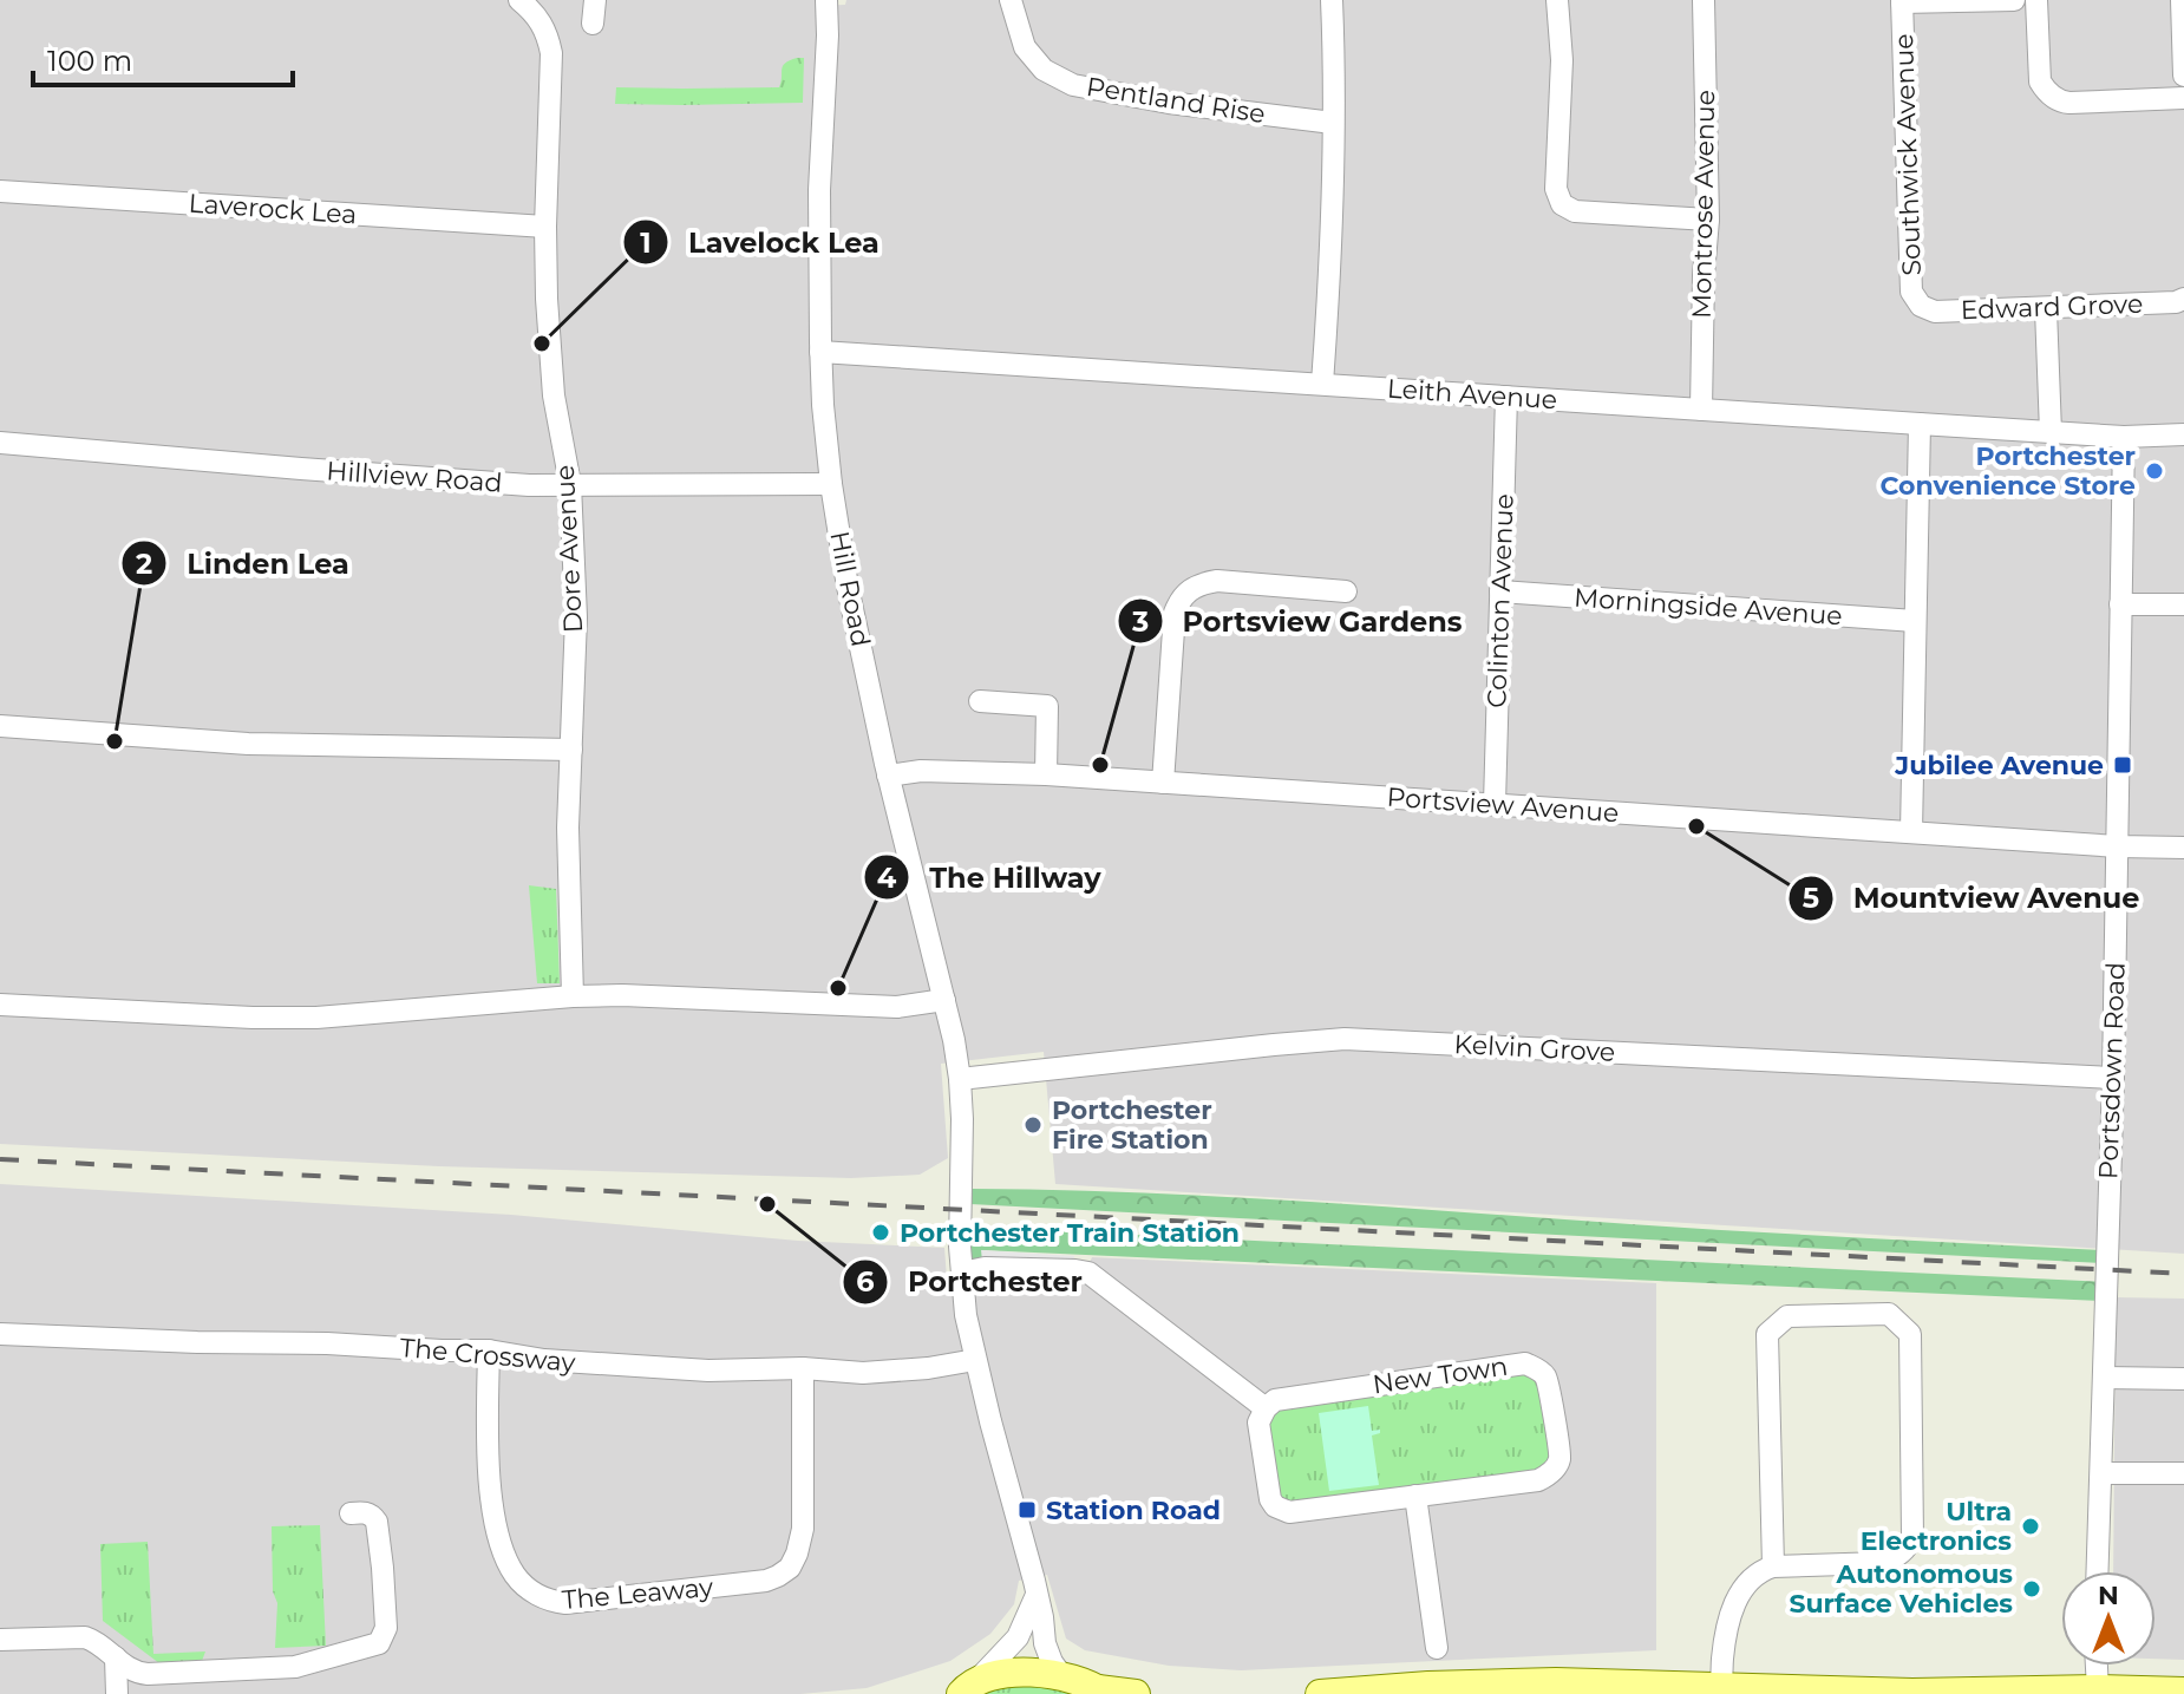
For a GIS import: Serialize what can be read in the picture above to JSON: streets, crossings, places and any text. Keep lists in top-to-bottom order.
{
  "streets": {
    "street": [
      "Pentland Rise",
      "Southwick Avenue",
      "Montrose Avenue",
      "Laverock Lea",
      "Edward Grove",
      "Leith Avenue",
      "Hillview Road",
      "Dore Avenue",
      "Hill Road",
      "Colinton Avenue",
      "Morningside Avenue",
      "Portsview Avenue",
      "Kelvin Grove",
      "Portsdown Road",
      "The Crossway",
      "New Town",
      "The Leaway"
    ]
  },
  "crossings": [
    ["Southwick Avenue", "Edward Grove"],
    ["Montrose Avenue", "Leith Avenue"],
    ["Laverock Lea", "Dore Avenue"],
    ["Leith Avenue", "Hill Road"],
    ["Leith Avenue", "Colinton Avenue"],
    ["Leith Avenue", "Portsdown Road"],
    ["Hillview Road", "Dore Avenue"],
    ["Hillview Road", "Hill Road"],
    ["Hill Road", "Portsview Avenue"],
    ["Hill Road", "Kelvin Grove"],
    ["Colinton Avenue", "Morningside Avenue"],
    ["Colinton Avenue", "Portsview Avenue"],
    ["Portsview Avenue", "Portsdown Road"],
    ["Kelvin Grove", "Portsdown Road"],
    ["The Crossway", "The Leaway"]
  ],
  "places": {
    "other": [
      "Lavelock Lea",
      "Portchester Convenience Store",
      "Linden Lea",
      "Portsview Gardens",
      "Mountview Avenue",
      "The Hillway",
      "Portchester Fire Station",
      "Portchester",
      "Portchester Train Station",
      "Ultra Electronics",
      "Autonomous Surface Vehicles"
    ],
    "transit": ["Jubilee Avenue", "Station Road"]
  },
  "scale_bar": "100 m",
  "north": "top"
}
